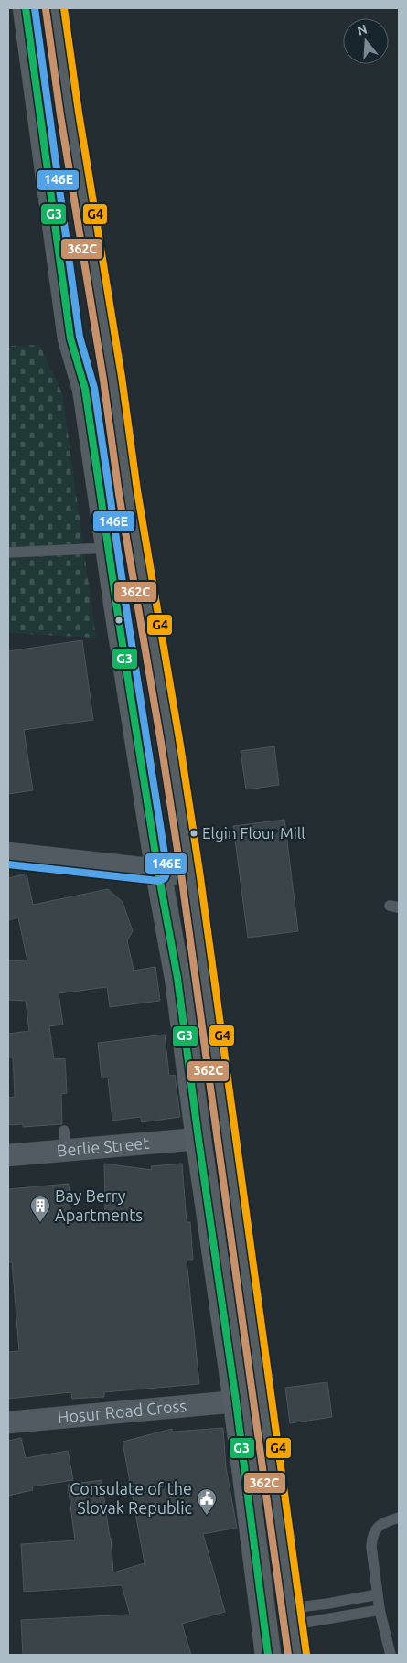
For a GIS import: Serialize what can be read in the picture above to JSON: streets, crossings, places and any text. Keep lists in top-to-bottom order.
{
  "streets": {
    "street": ["Berlie Street", "Hosur Road Cross"]
  },
  "places": {
    "other": ["Elgin Flour Mill"],
    "building": ["Bay Berry Apartments"],
    "public building": ["Consulate of the Slovak Republic"]
  },
  "lines": [
    "transit line G3",
    "transit line G4",
    "transit line 146E",
    "transit line 362C"
  ],
  "north": "top"
}
